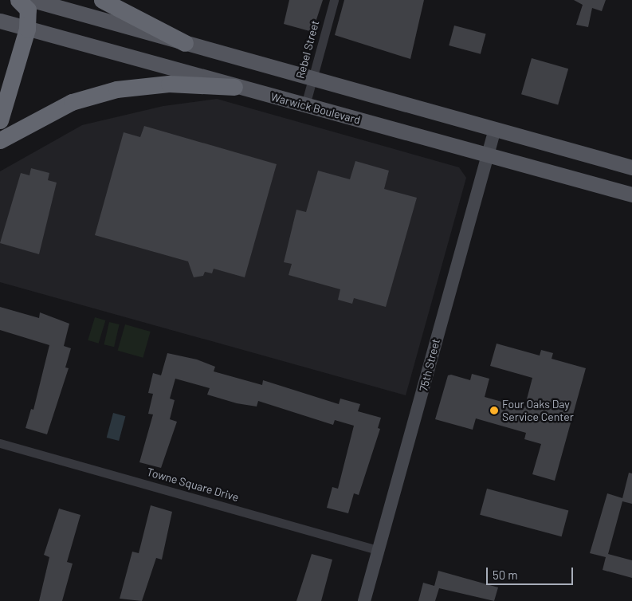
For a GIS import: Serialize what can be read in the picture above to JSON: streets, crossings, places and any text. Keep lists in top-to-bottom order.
{
  "streets": {
    "main road": ["Warwick Boulevard"],
    "street": ["Rebel Street", "75th Street", "Towne Square Drive"]
  },
  "crossings": [
    ["Rebel Street", "Warwick Boulevard"],
    ["Warwick Boulevard", "75th Street"],
    ["75th Street", "Towne Square Drive"]
  ],
  "places": ["Four Oaks Day Service Center"],
  "scale_bar": "50 m"
}
